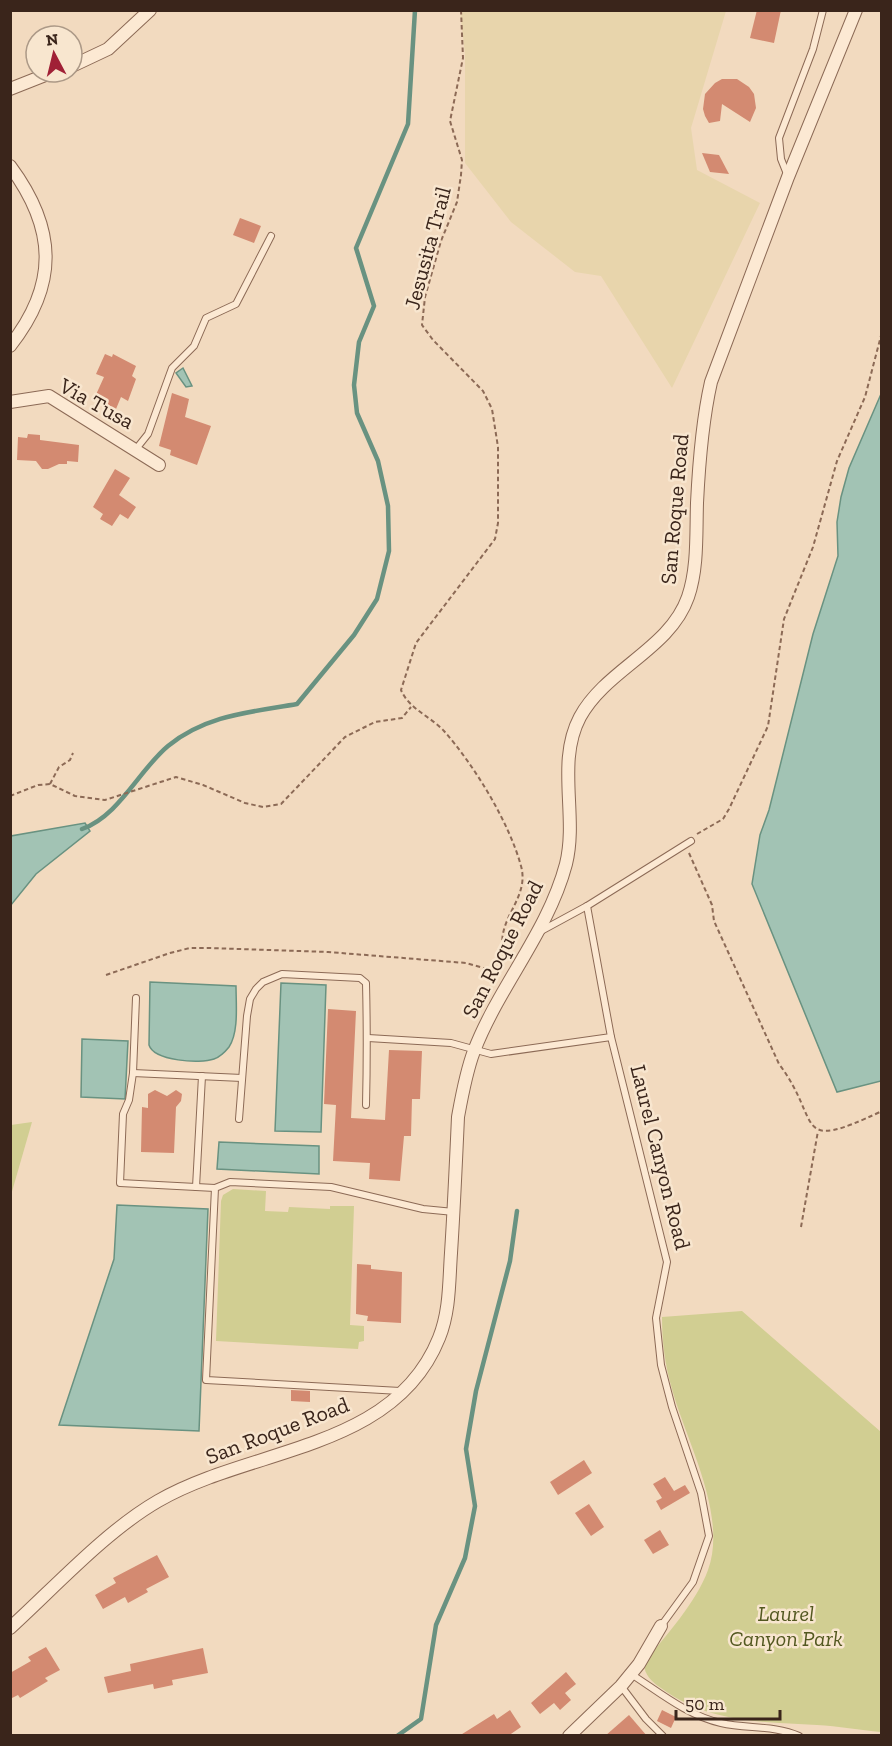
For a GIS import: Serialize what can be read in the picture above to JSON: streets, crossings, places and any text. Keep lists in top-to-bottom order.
{
  "streets": {
    "street": ["Via Tusa", "San Roque Road", "Laurel Canyon Road"],
    "path": ["Jesusita Trail"]
  },
  "parks": ["Laurel Canyon Park"],
  "scale_bar": "50 m",
  "north": "top"
}
